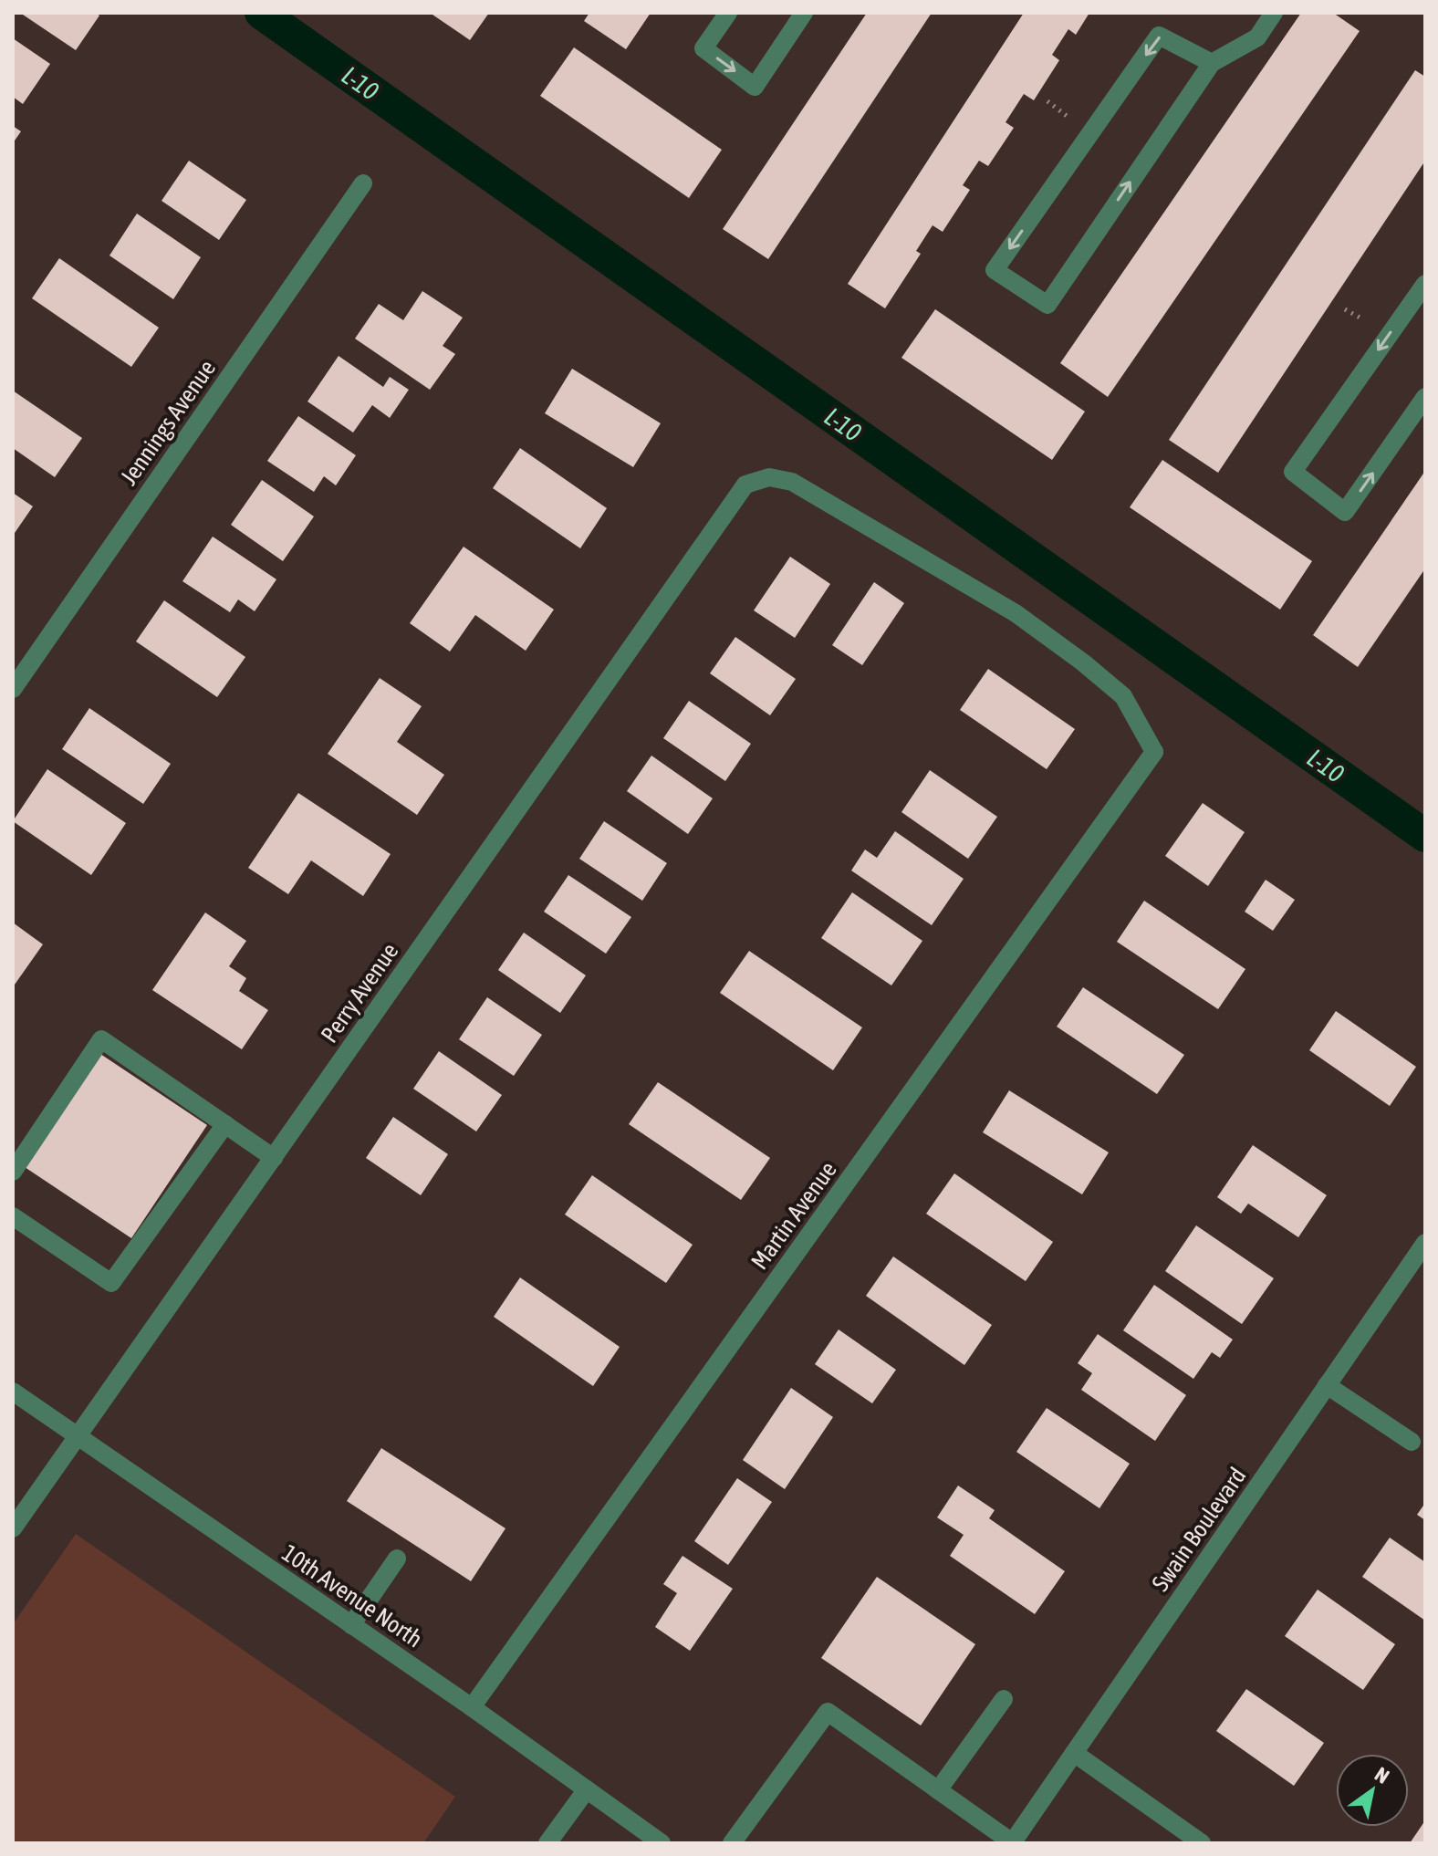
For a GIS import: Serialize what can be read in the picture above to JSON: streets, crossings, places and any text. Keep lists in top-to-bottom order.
{
  "streets": {
    "street": [
      "Jennings Avenue",
      "Perry Avenue",
      "Martin Avenue",
      "Swain Boulevard",
      "10th Avenue North"
    ]
  },
  "crossings": [
    ["Perry Avenue", "Martin Avenue"],
    ["Perry Avenue", "10th Avenue North"],
    ["Martin Avenue", "10th Avenue North"]
  ],
  "water": ["L-10"],
  "north": "top right"
}
